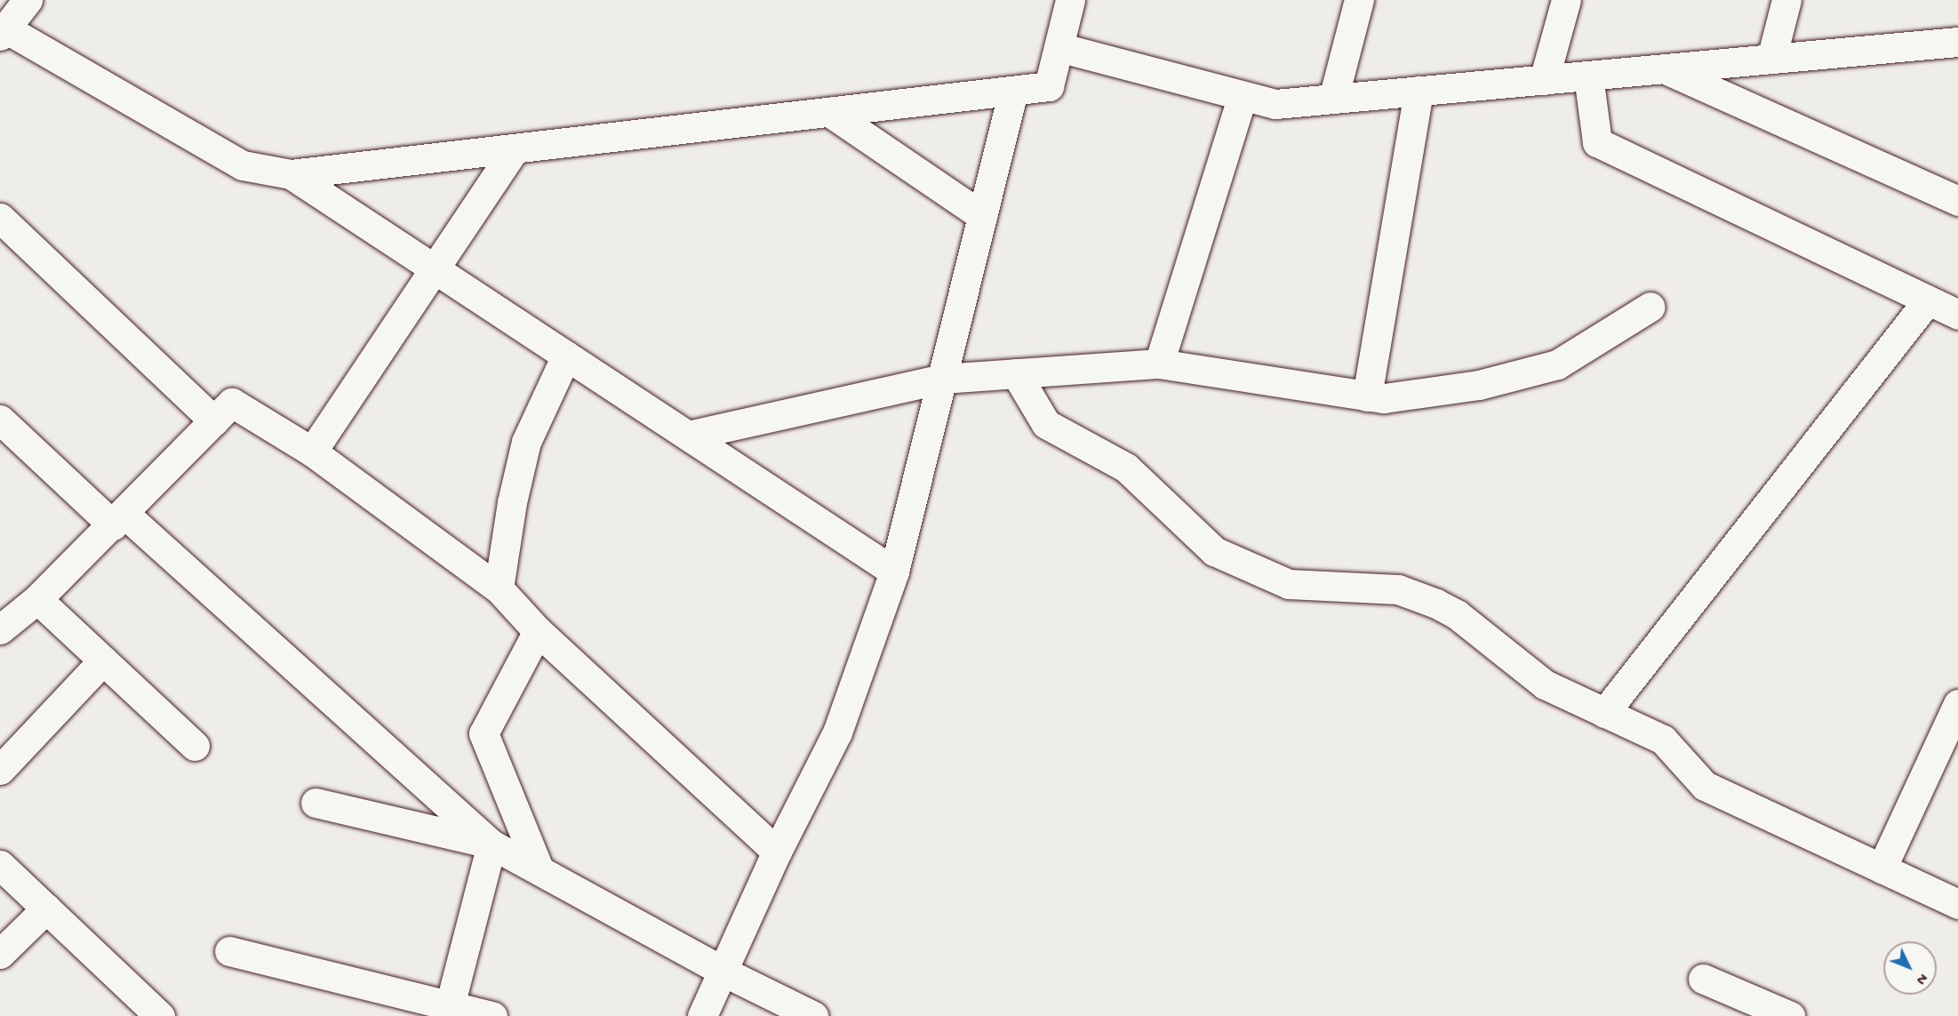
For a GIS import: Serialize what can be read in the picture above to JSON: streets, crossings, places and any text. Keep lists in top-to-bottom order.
{
  "north": "bottom right"
}
